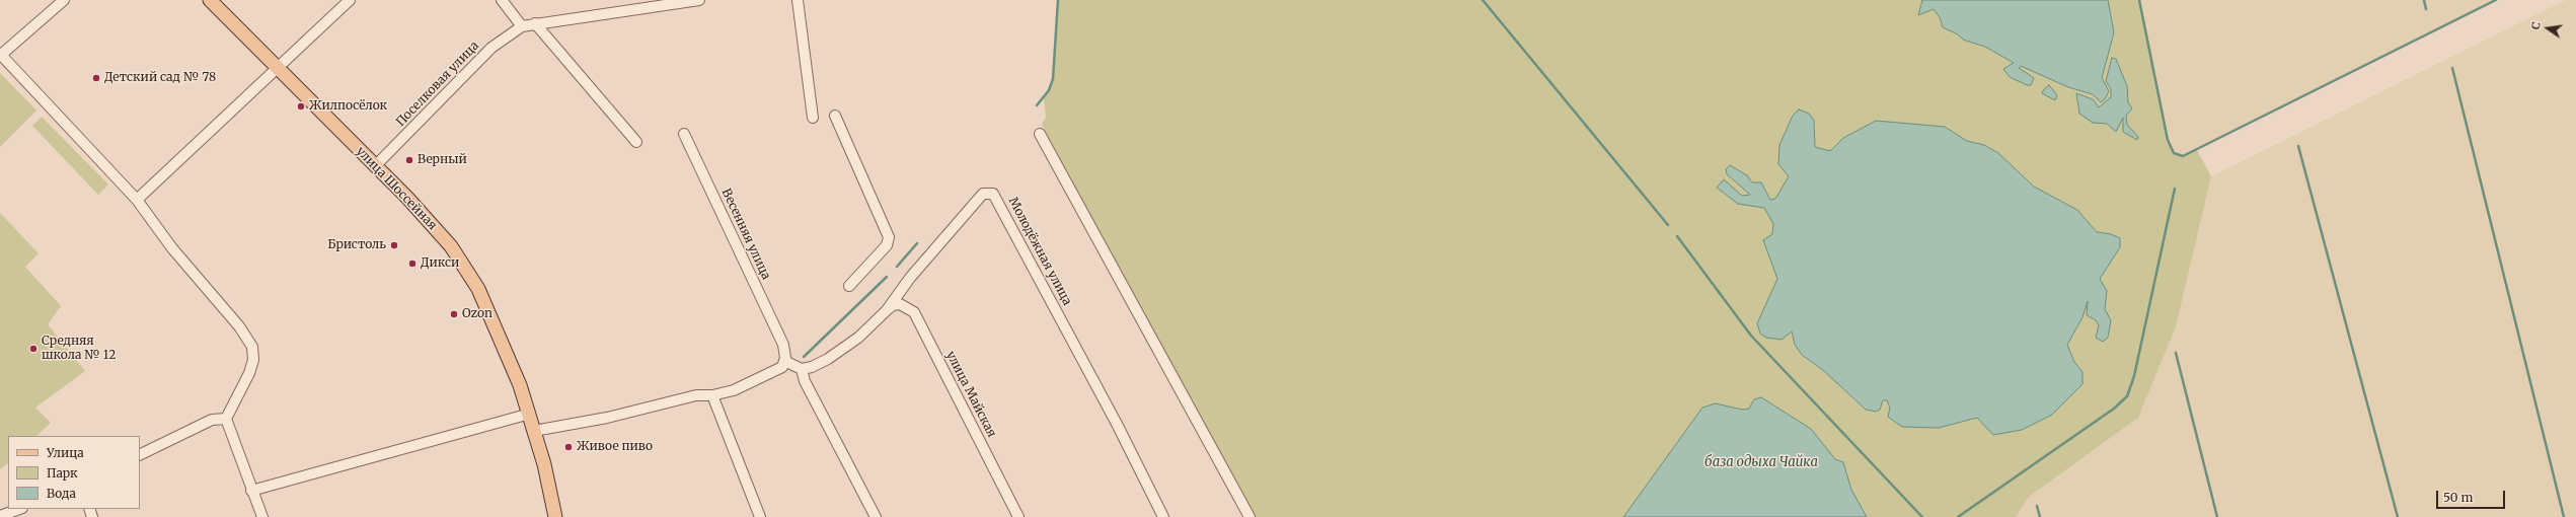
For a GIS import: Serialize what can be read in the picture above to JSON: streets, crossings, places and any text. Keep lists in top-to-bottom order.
{
  "streets": {
    "main road": ["улица Шоссейная"],
    "street": [
      "Поселковая улица",
      "Весенняя улица",
      "Молодёжная улица",
      "улица Майская"
    ]
  },
  "crossings": [
    ["Поселковая улица", "улица Шоссейная"],
    ["Молодёжная улица", "улица Майская"]
  ],
  "water": ["база одыха Чайка"],
  "places": [
    "Детский сад № 78",
    "Жилпосёлок",
    "Верный",
    "Бристоль",
    "Дикси",
    "Ozon",
    "Средняя школа № 12",
    "Живое пиво"
  ],
  "legend": ["Улица", "Парк", "Вода"],
  "scale_bar": "50 m",
  "north": "left"
}
